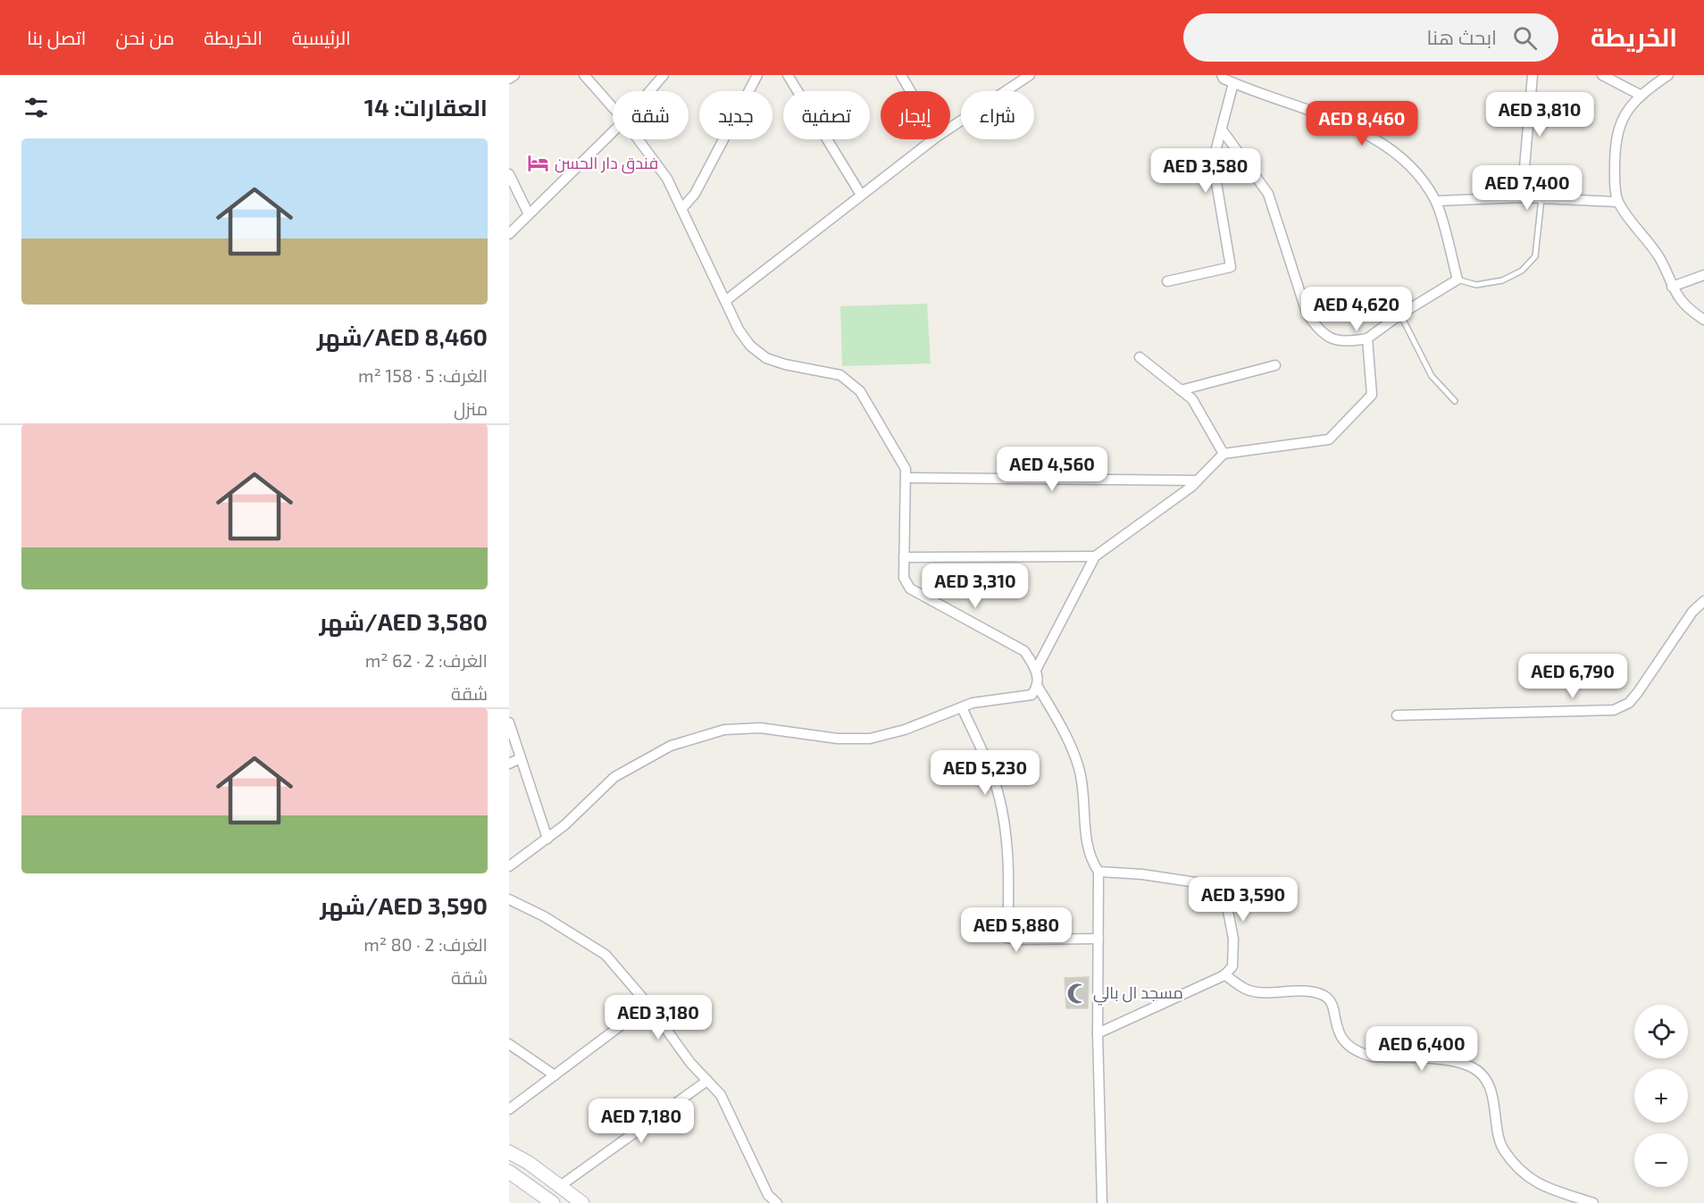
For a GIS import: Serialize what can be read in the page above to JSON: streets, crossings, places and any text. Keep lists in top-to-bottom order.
{
  "places": {
    "hotel": ["فندق دار الحسن"],
    "mosque": ["مسجد ال بالي"]
  },
  "page": {
    "header": "الخريطة",
    "search": "ابحث هنا",
    "nav": [
      "الرئيسية",
      "الخريطة",
      "من نحن",
      "اتصل بنا"
    ],
    "heading": "العقارات: 14",
    "chip": [
      "شراء",
      "إيجار",
      "تصفية",
      "جديد",
      "شقة"
    ],
    "price": [
      "AED 3,810",
      "AED 8,460",
      "AED 3,580",
      "AED 7,400",
      "AED 4,620",
      "AED 4,560",
      "AED 3,310",
      "AED 6,790",
      "AED 5,230",
      "AED 3,590",
      "AED 5,880",
      "AED 3,180",
      "AED 6,400",
      "AED 7,180"
    ],
    "list": [
      {
        "name": "AED 8,460/شهر",
        "note": "الغرف: 5 · 158 m² · منزل"
      },
      {
        "name": "AED 3,580/شهر",
        "note": "الغرف: 2 · 62 m² · شقة"
      },
      {
        "name": "AED 3,590/شهر",
        "note": "الغرف: 2 · 80 m² · شقة"
      }
    ],
    "map_buttons": ["+", "−"]
  }
}
